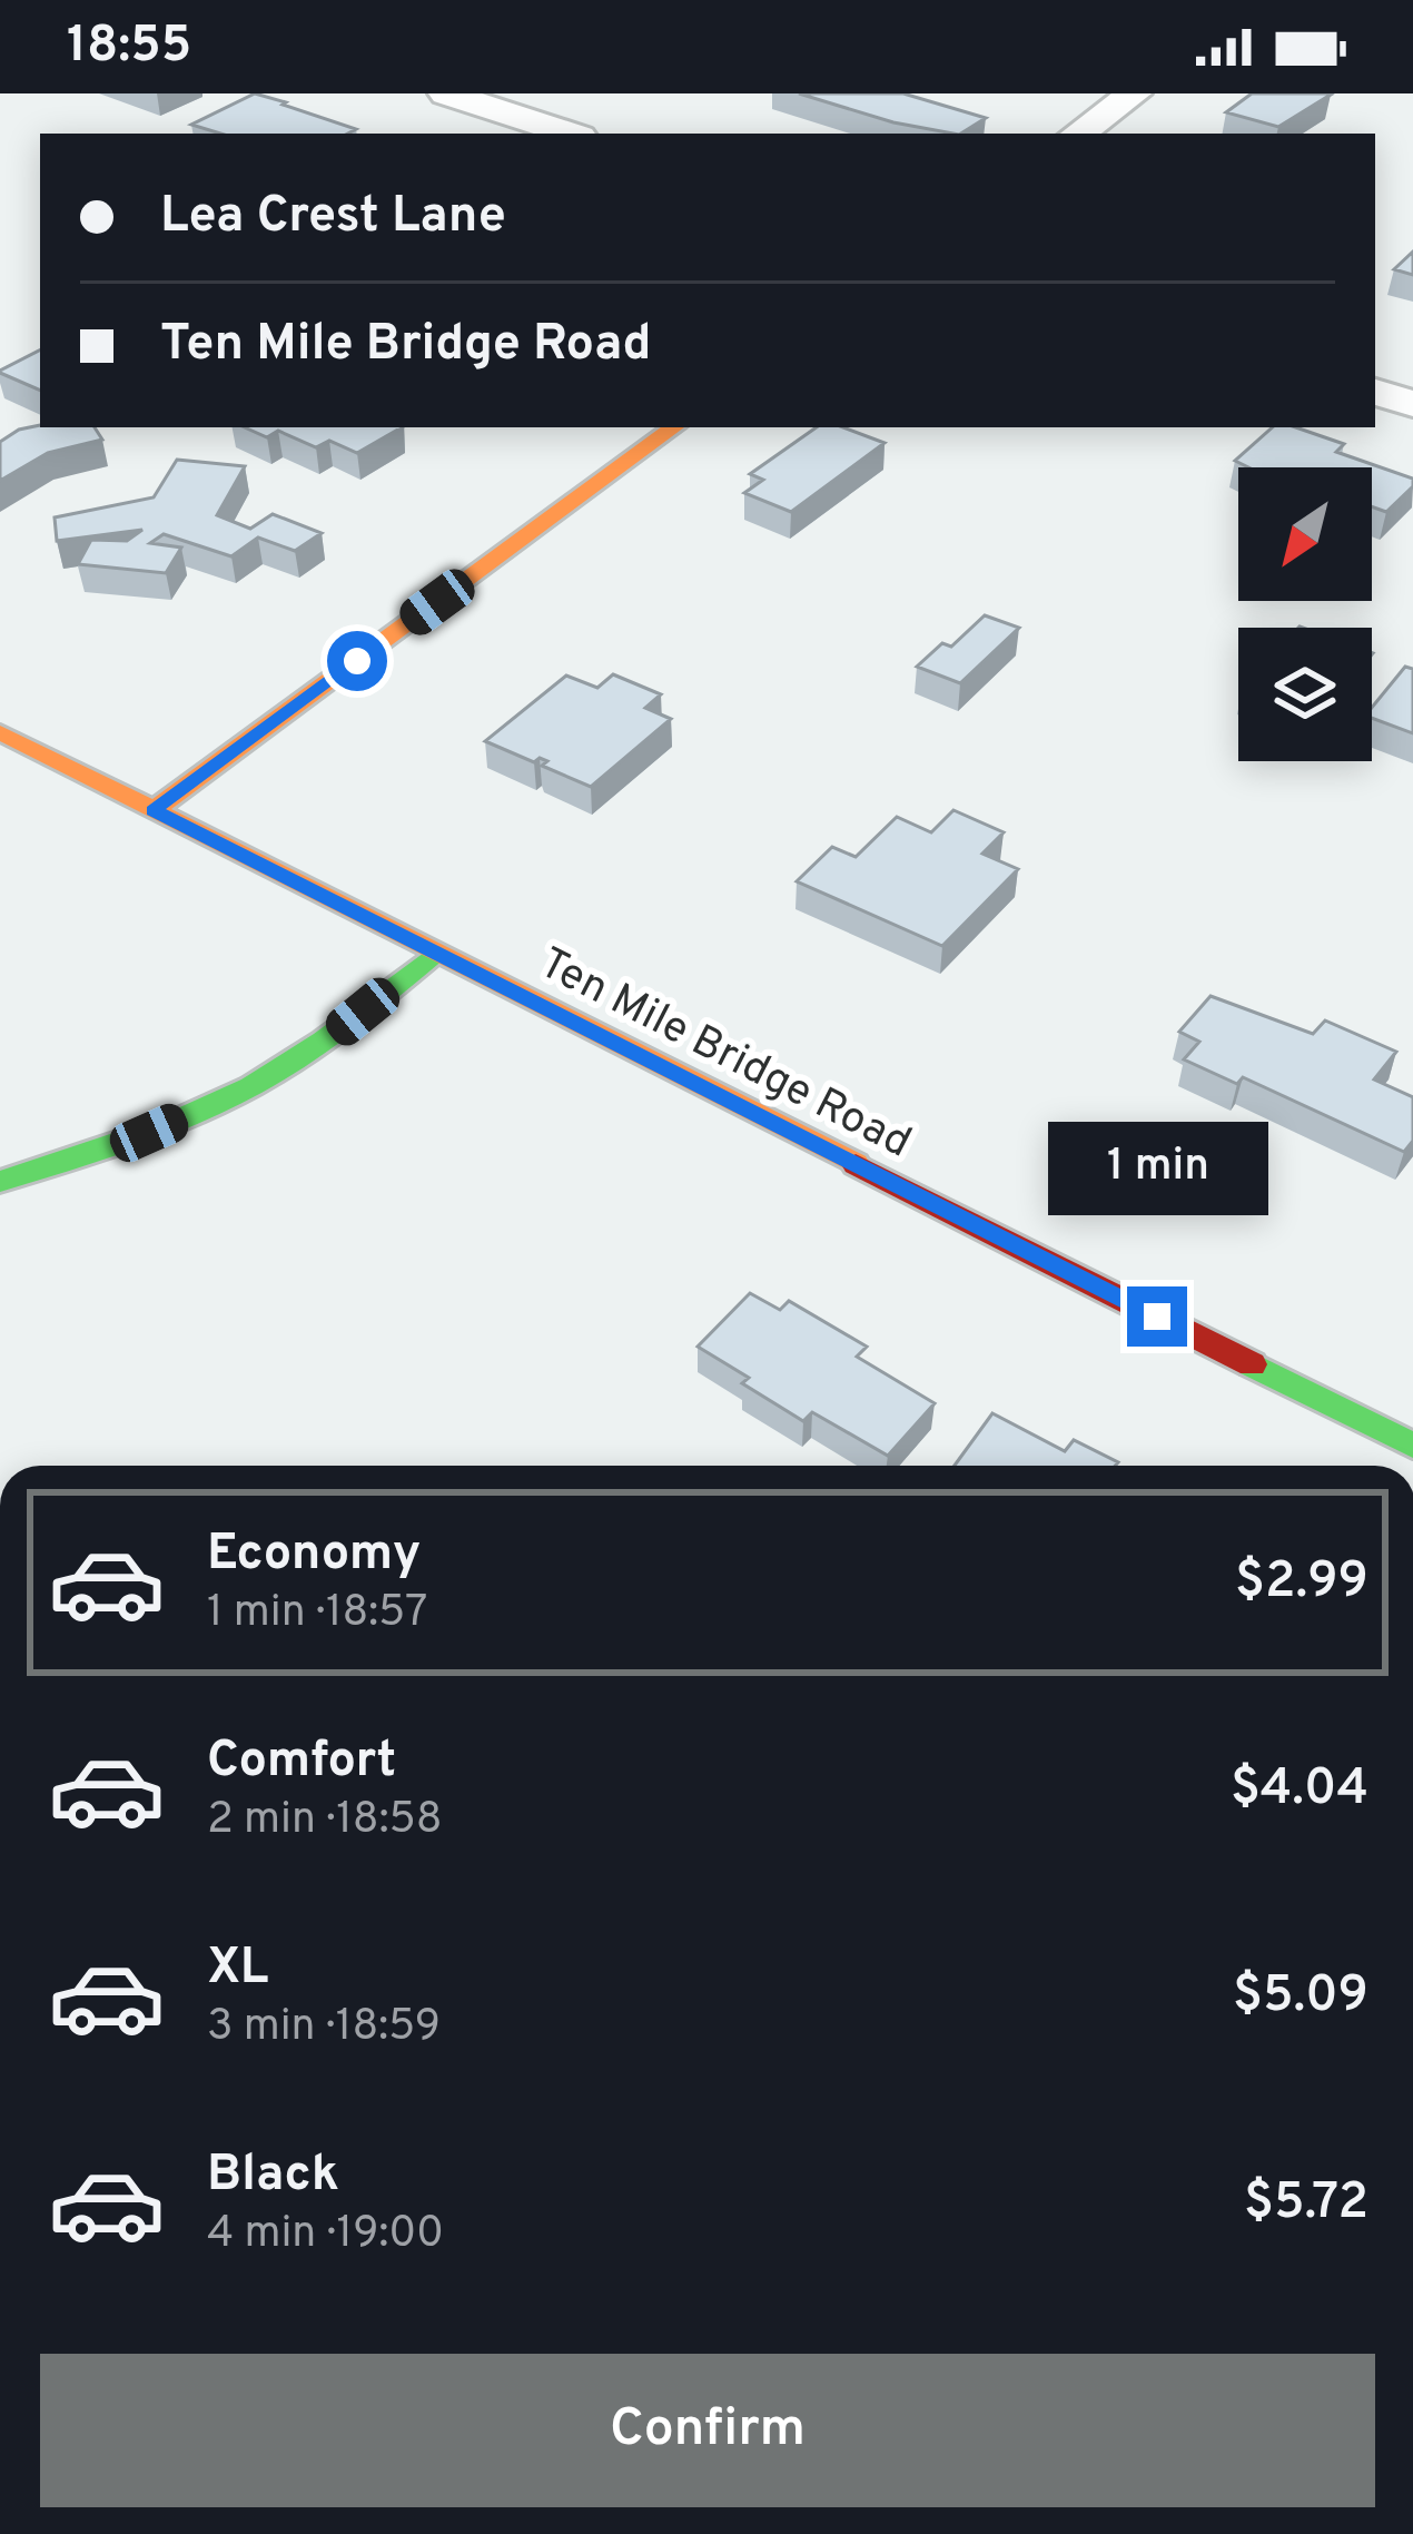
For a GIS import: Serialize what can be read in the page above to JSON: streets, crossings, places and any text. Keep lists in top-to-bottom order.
{
  "streets": {
    "street": ["Ten Mile Bridge Road"]
  },
  "north": "bottom left",
  "page": {
    "status": "18:55",
    "banner": ["Lea Crest Lane", "Ten Mile Bridge Road"],
    "bubble": "1 min",
    "list": [
      {
        "name": "Economy",
        "note": "1 min · 18:57",
        "value": "$2.99"
      },
      {
        "name": "Comfort",
        "note": "2 min · 18:58",
        "value": "$4.04"
      },
      {
        "name": "XL",
        "note": "3 min · 18:59",
        "value": "$5.09"
      },
      {
        "name": "Black",
        "note": "4 min · 19:00",
        "value": "$5.72"
      }
    ],
    "buttons": "Confirm"
  }
}
